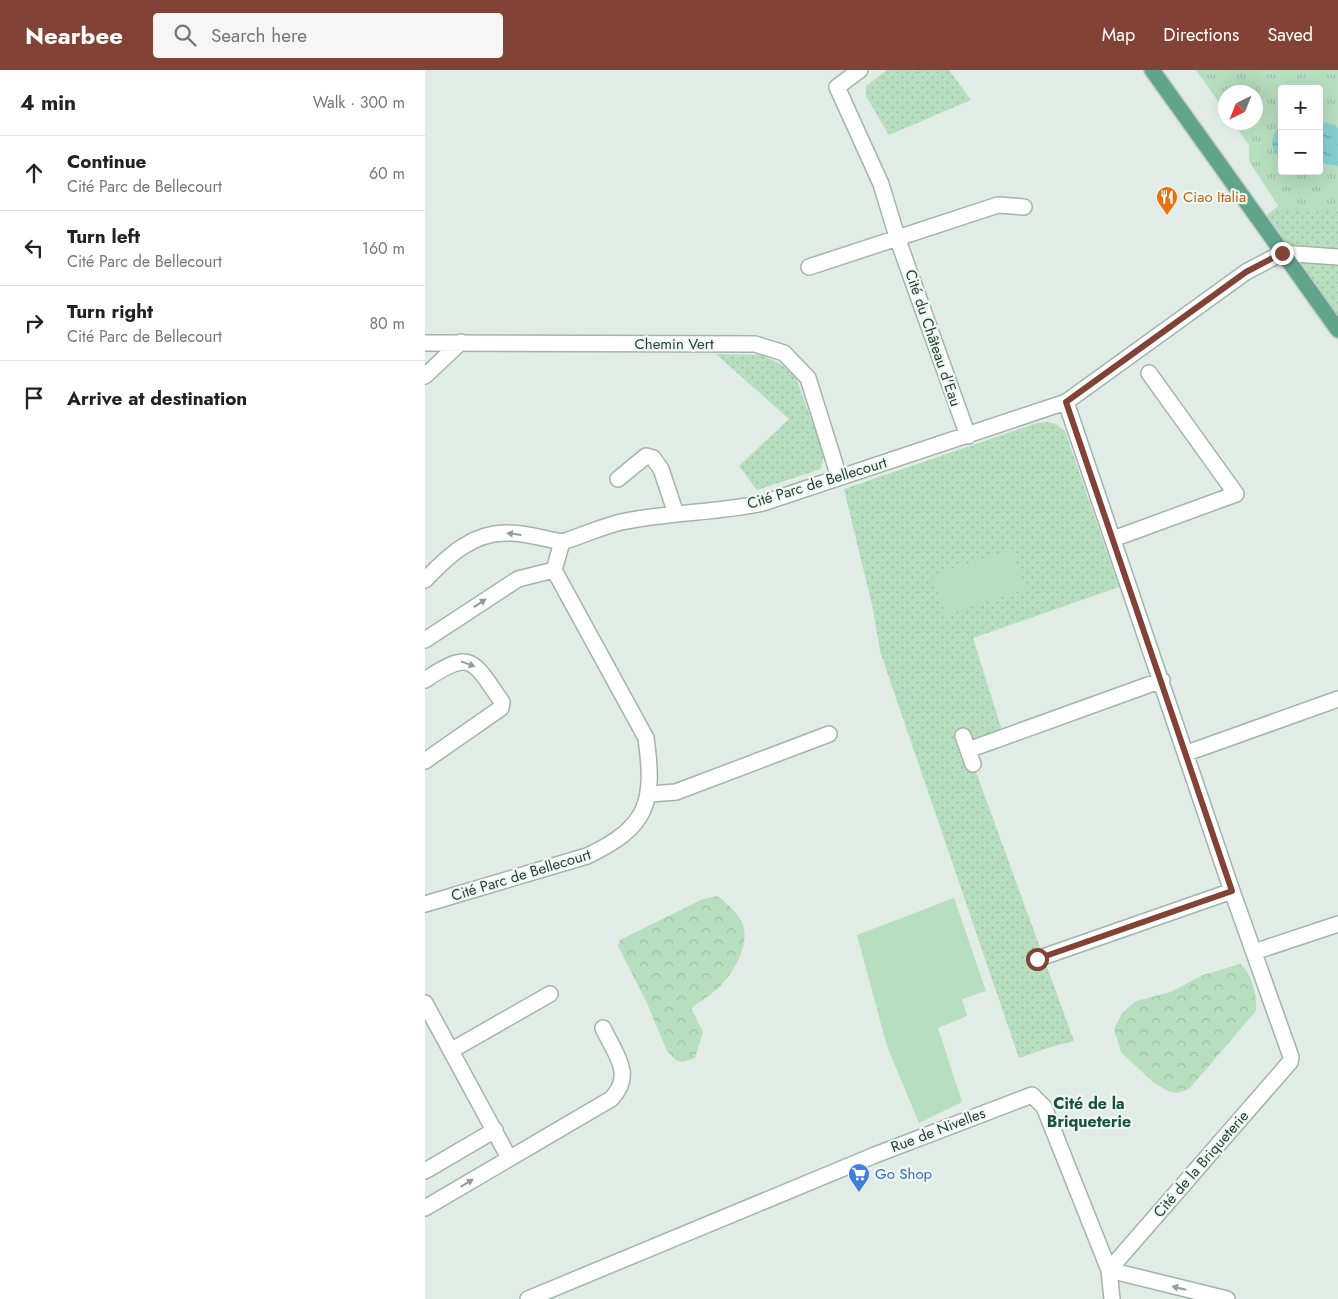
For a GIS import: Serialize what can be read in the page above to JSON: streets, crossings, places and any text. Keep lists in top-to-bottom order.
{
  "streets": {
    "street": [
      "Cité du Château d'Eau",
      "Chemin Vert",
      "Cité Parc de Bellecourt",
      "Rue de Nivelles",
      "Cité de la Briqueterie"
    ]
  },
  "crossings": [
    ["Cité du Château d'Eau", "Cité Parc de Bellecourt"],
    ["Chemin Vert", "Cité Parc de Bellecourt"],
    ["Rue de Nivelles", "Cité de la Briqueterie"]
  ],
  "districts": ["Cité de la Briqueterie"],
  "places": {
    "restaurant": ["Ciao Italia"],
    "supermarket": ["Go Shop"]
  },
  "north": "bottom left",
  "page": {
    "header": "Nearbee",
    "search": "Search here",
    "nav": ["Map", "Directions", "Saved"],
    "heading": ["4 min", "Walk · 300 m"],
    "map_buttons": ["+", "−"],
    "list": [
      ["Continue", "Cité Parc de Bellecourt", "60 m"],
      ["Turn left", "Cité Parc de Bellecourt", "160 m"],
      ["Turn right", "Cité Parc de Bellecourt", "80 m"],
      "Arrive at destination"
    ]
  }
}
